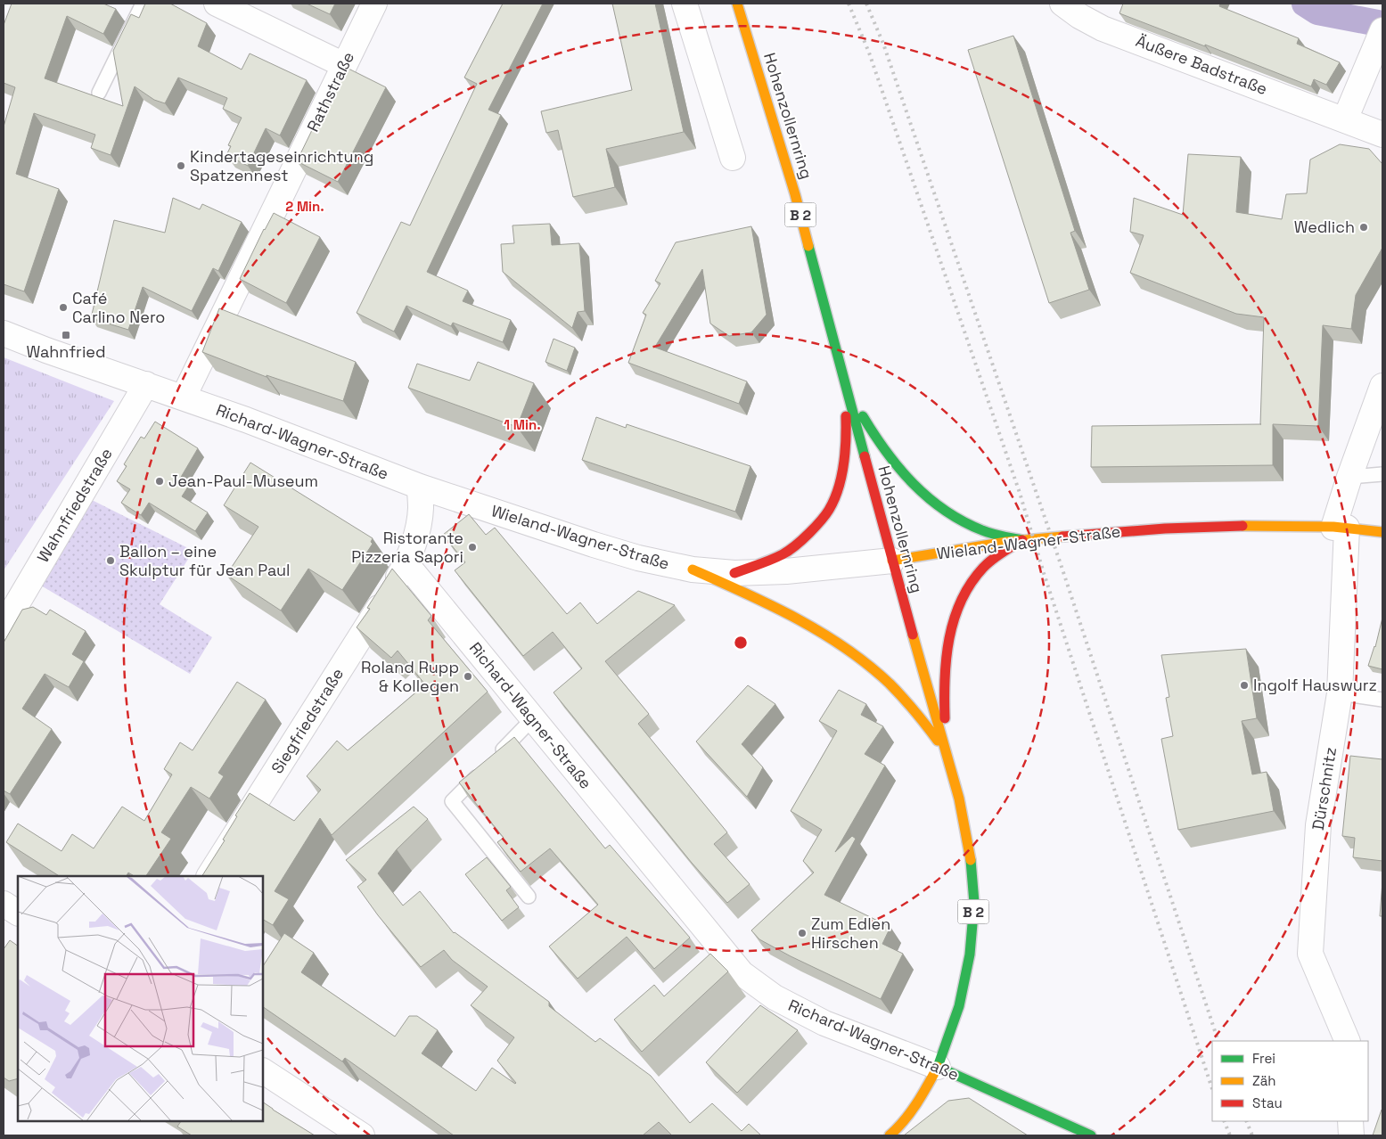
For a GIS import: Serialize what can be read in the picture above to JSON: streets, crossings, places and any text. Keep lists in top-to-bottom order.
{
  "streets": {
    "main road": [
      "Hohenzollernring",
      "B 2",
      "Richard-Wagner-Straße",
      "Wieland-Wagner-Straße"
    ],
    "street": [
      "Äußere Badstraße",
      "Rathstraße",
      "Wahnfriedstraße",
      "Siegfriedstraße",
      "Dürschnitz"
    ]
  },
  "crossings": [
    ["Rathstraße", "Richard-Wagner-Straße"],
    ["Hohenzollernring", "Richard-Wagner-Straße"],
    ["Hohenzollernring", "Wieland-Wagner-Straße"],
    ["Richard-Wagner-Straße", "Wahnfriedstraße"],
    ["Richard-Wagner-Straße", "Wieland-Wagner-Straße"],
    ["Richard-Wagner-Straße", "Siegfriedstraße"],
    ["Wieland-Wagner-Straße", "Dürschnitz"]
  ],
  "places": {
    "other": [
      "Kindertageseinrichtung Spatzennest",
      "Wedlich",
      "Café Carlino Nero",
      "Jean-Paul-Museum",
      "Ristorante Pizzeria Sapori",
      "Ballon – eine Skulptur für Jean Paul",
      "Roland Rupp & Kollegen",
      "Ingolf Hauswurz",
      "Zum Edlen Hirschen"
    ],
    "transit": ["Wahnfried"]
  },
  "legend": ["Frei", "Zäh", "Stau"],
  "rings": ["2 Min.", "1 Min."]
}
